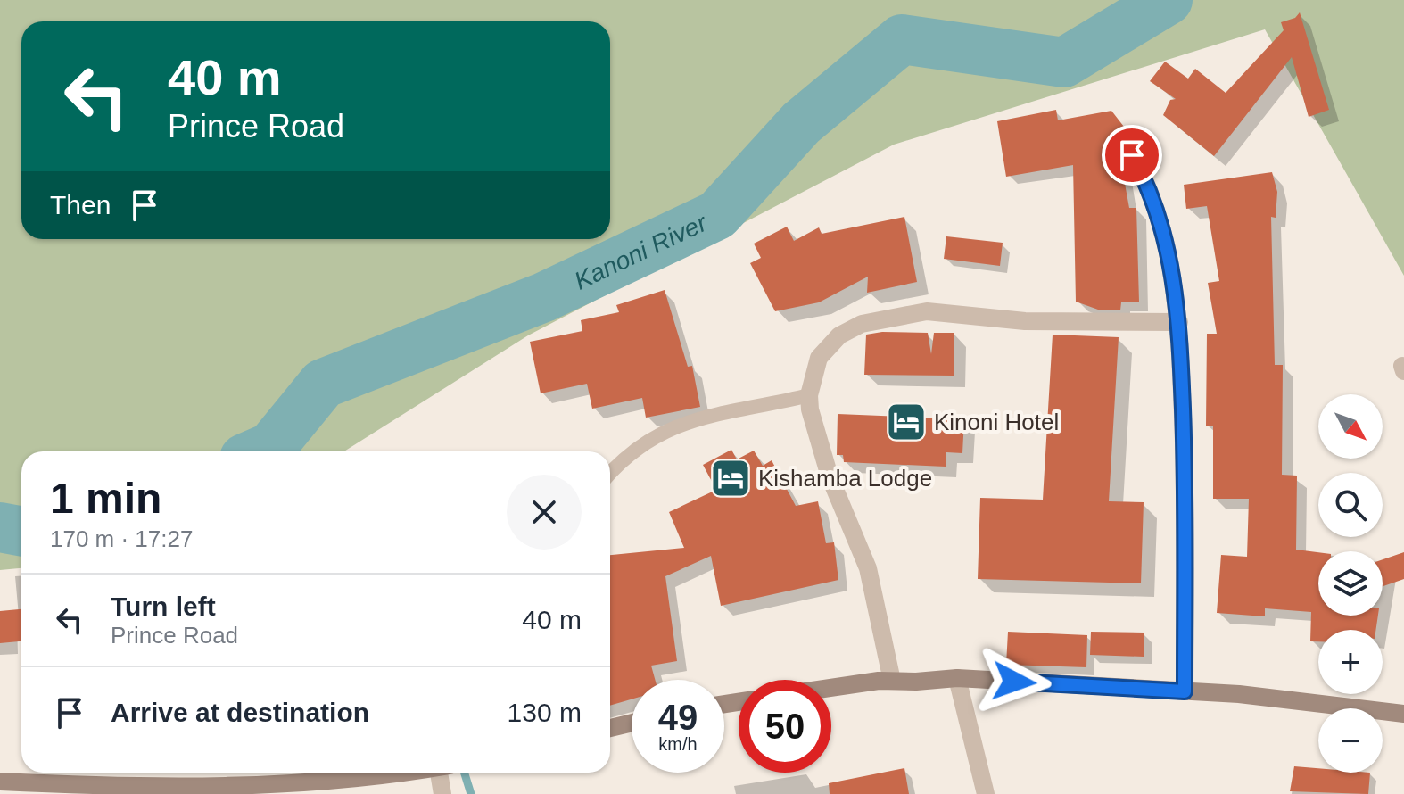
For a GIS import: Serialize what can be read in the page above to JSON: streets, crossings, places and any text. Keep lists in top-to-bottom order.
{
  "water": ["Kanoni River"],
  "places": {
    "hotel": ["Kinoni Hotel", "Kishamba Lodge"]
  },
  "north": "bottom right",
  "page": {
    "turn": ["40 m", "Prince Road"],
    "then": "Then",
    "map_buttons": ["+", "−"],
    "heading": ["1 min", "170 m · 17:27"],
    "list": [
      {
        "name": "Turn left",
        "note": "Prince Road",
        "value": "40 m"
      },
      {
        "name": "Arrive at destination",
        "value": "130 m"
      }
    ],
    "speed": "49 km/h",
    "limit": "50"
  }
}
